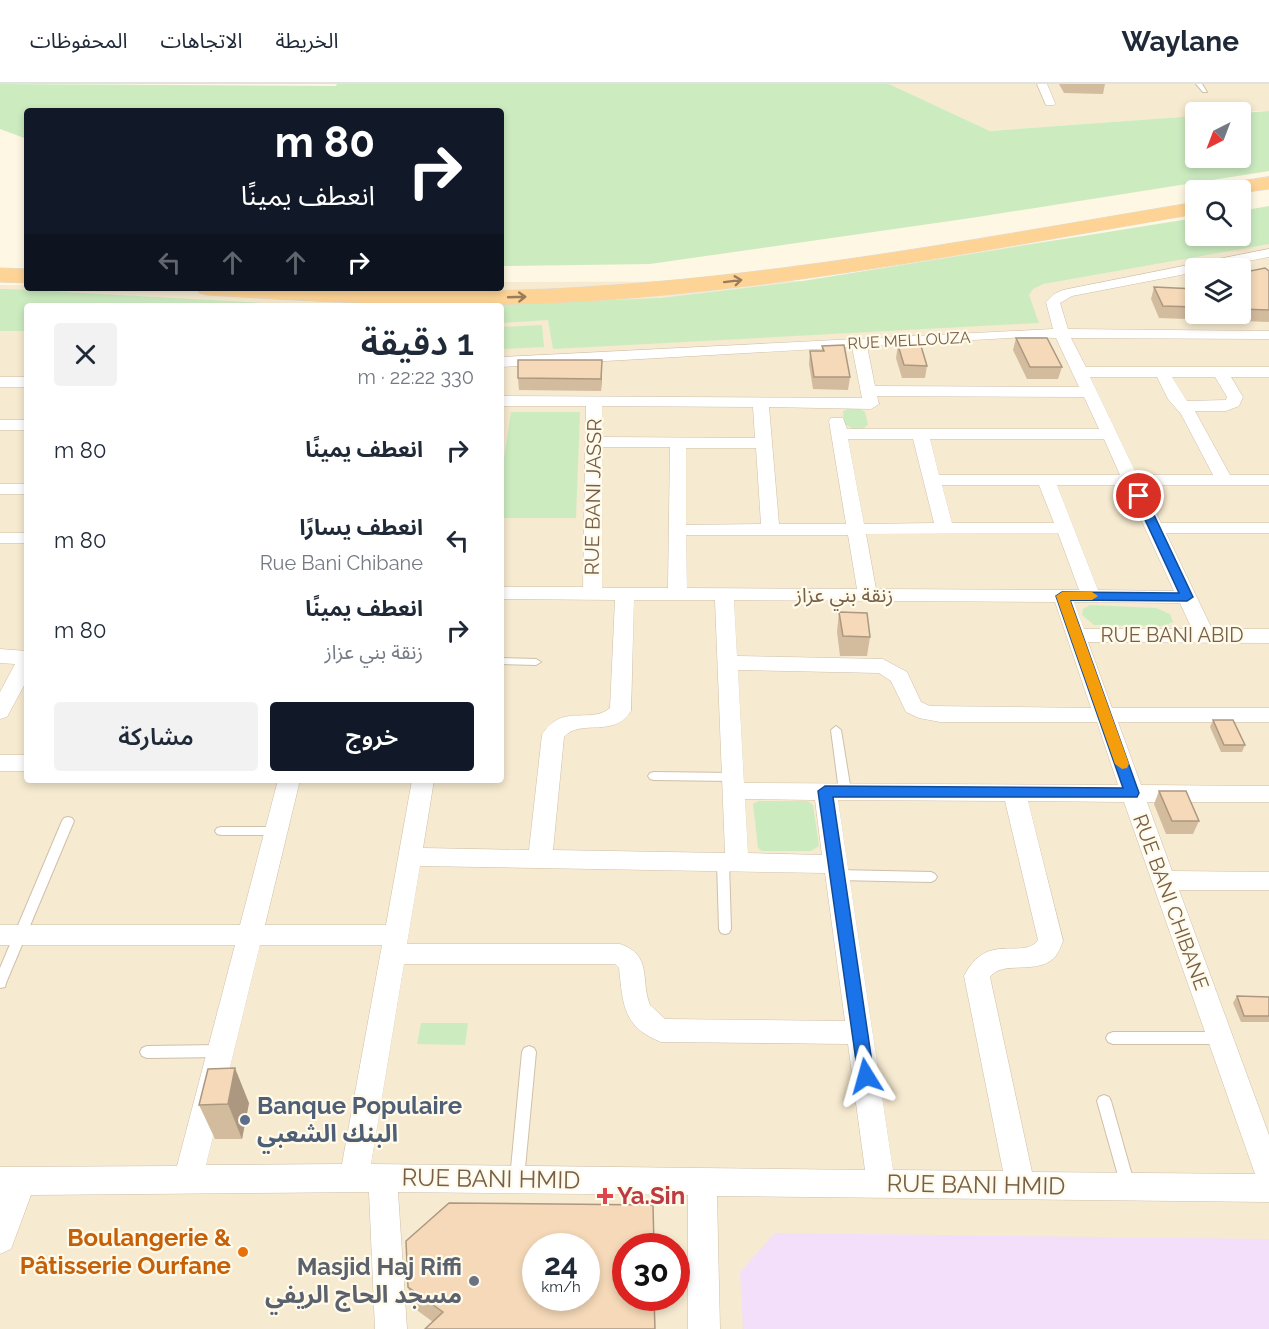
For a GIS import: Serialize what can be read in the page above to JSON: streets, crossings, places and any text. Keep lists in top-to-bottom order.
{
  "streets": {
    "street": [
      "RUE MELLOUZA",
      "RUE BANI JASSR",
      "زنقة بني عزاز",
      "RUE BANI ABID",
      "RUE BANI CHIBANE",
      "RUE BANI HMID"
    ]
  },
  "crossings": [
    ["RUE BANI JASSR", "زنقة بني عزاز"],
    ["زنقة بني عزاز", "RUE BANI CHIBANE"],
    ["RUE BANI ABID", "RUE BANI CHIBANE"]
  ],
  "places": {
    "other": ["Banque Populaire البنك الشعبي", "Boulangerie & Pâtisserie Ourfane", "Masjid Haj Riffi مسجد الحاج الريفي"],
    "health": ["Ya.Sin"]
  },
  "north": "bottom left",
  "page": {
    "header": "Waylane",
    "nav": ["الخريطة", "الاتجاهات", "المحفوظات"],
    "turn": ["80 m", "انعطف يمينًا"],
    "heading": ["1 دقيقة", "330 m · 22:22"],
    "list": [
      {
        "name": "انعطف يمينًا",
        "value": "80 m"
      },
      {
        "name": "انعطف يسارًا",
        "note": "Rue Bani Chibane",
        "value": "80 m"
      },
      {
        "name": "انعطف يمينًا",
        "note": "زنقة بني عزاز",
        "value": "80 m"
      }
    ],
    "buttons": ["خروج", "مشاركة"],
    "speed": "24 km/h",
    "limit": "30"
  }
}
